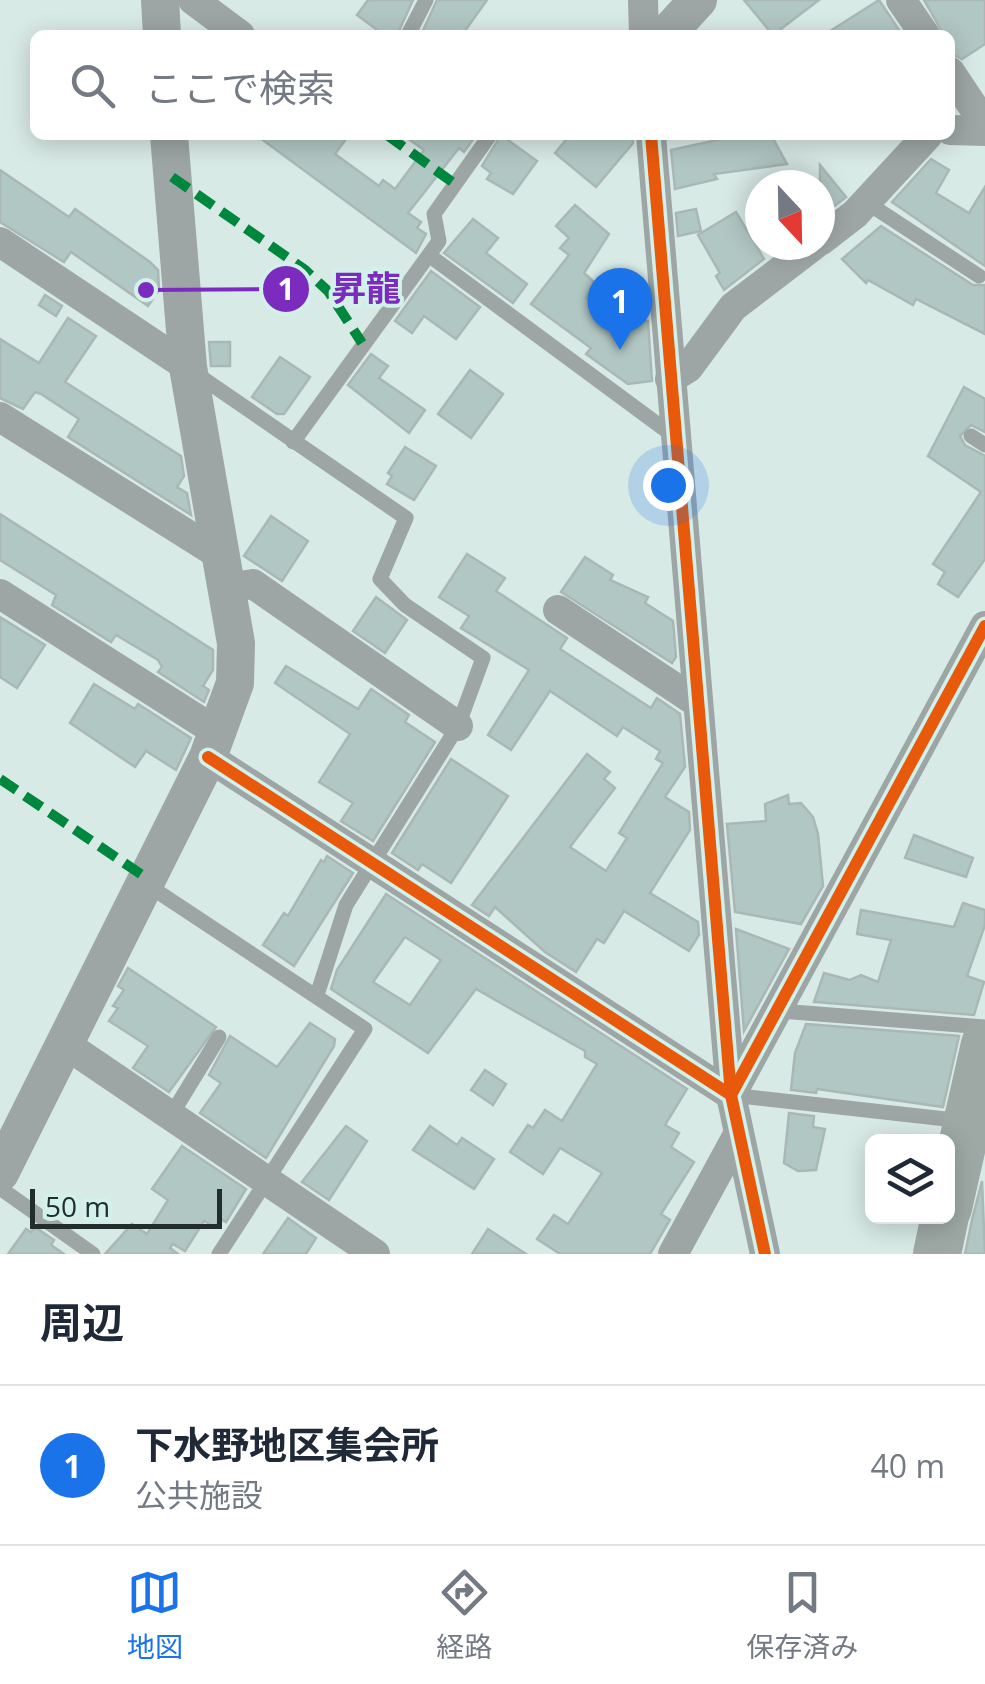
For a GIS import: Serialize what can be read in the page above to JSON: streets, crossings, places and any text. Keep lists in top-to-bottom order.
{
  "places": ["昇龍"],
  "scale_bar": "50 m",
  "north": "bottom",
  "page": {
    "search": "ここで検索",
    "pins": "1",
    "scale": "50 m",
    "heading": "周辺",
    "list": [
      {
        "mark": "1",
        "name": "下水野地区集会所",
        "note": "公共施設",
        "value": "40 m"
      }
    ],
    "nav": ["地図", "経路", "保存済み"]
  }
}
